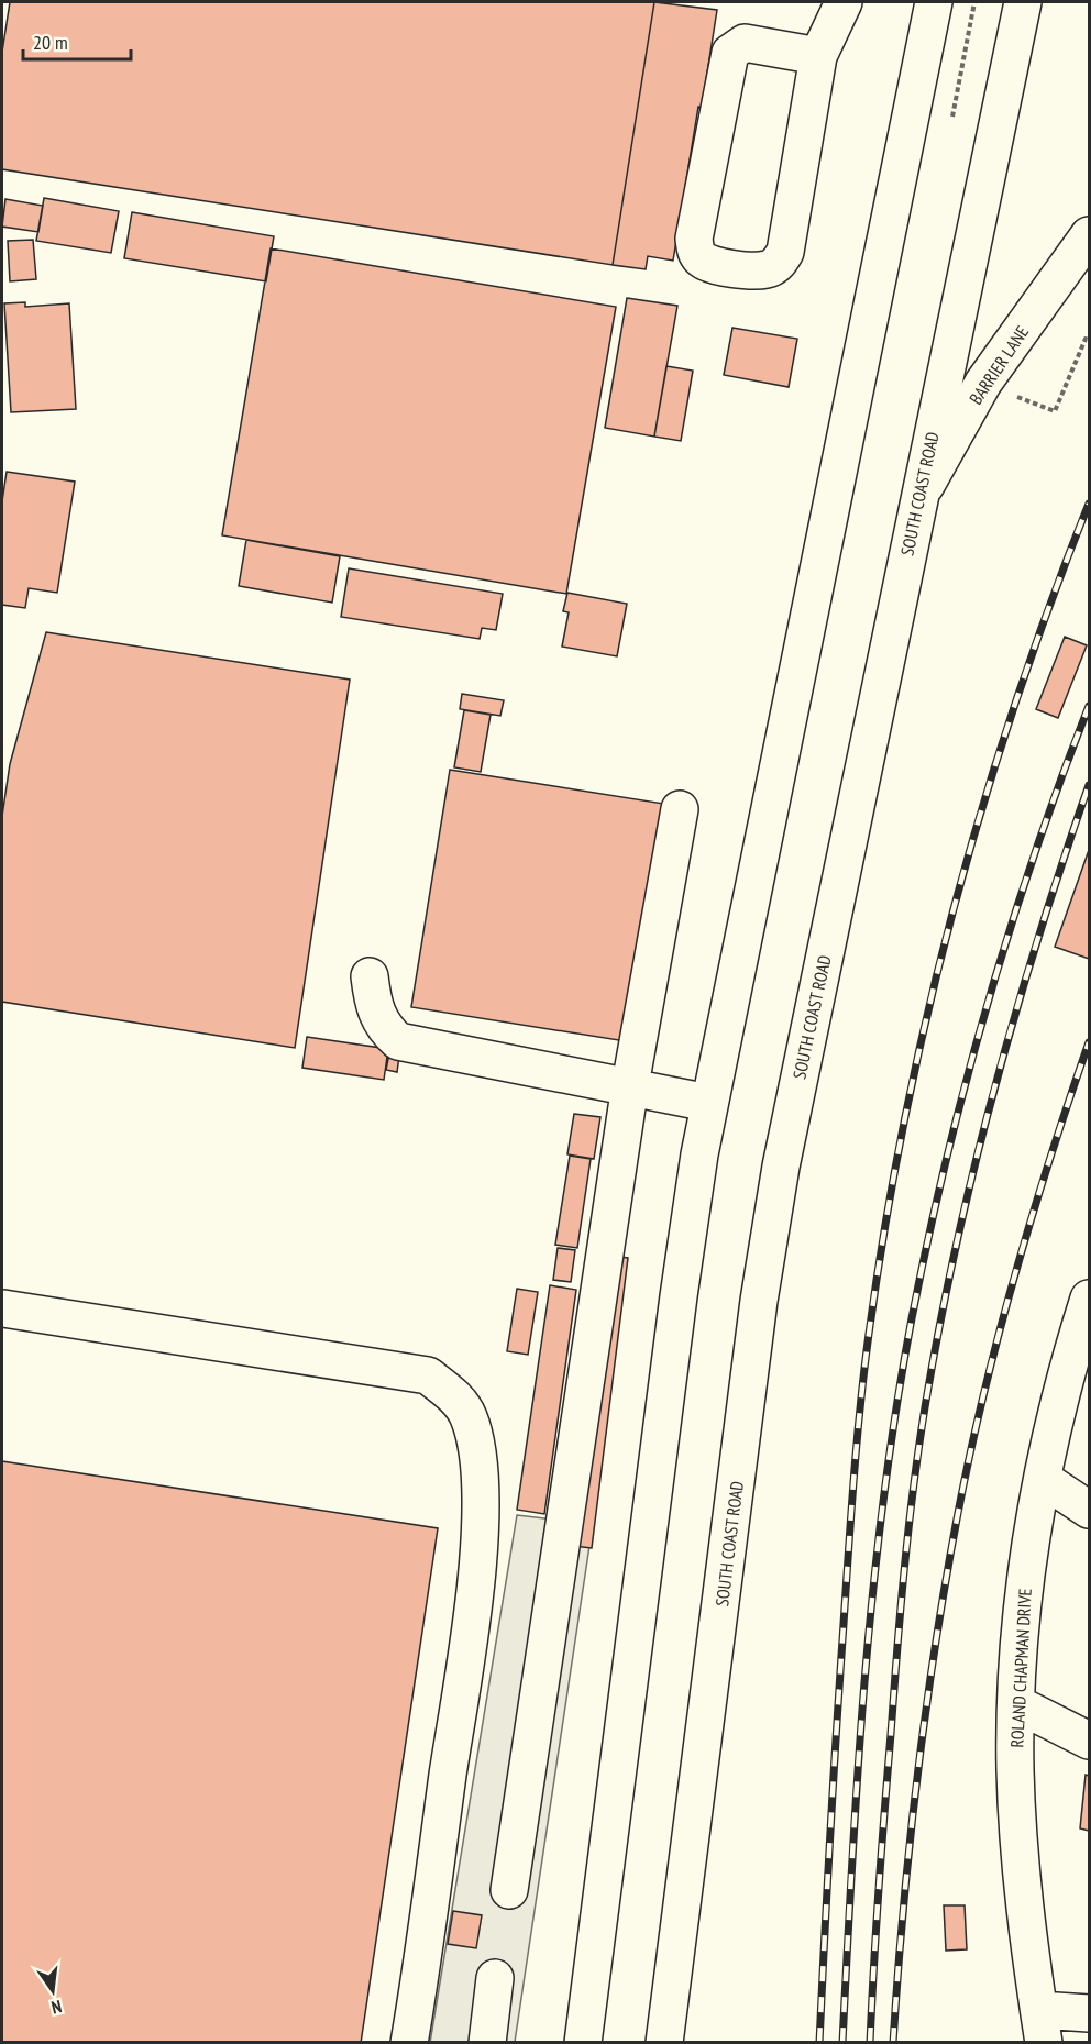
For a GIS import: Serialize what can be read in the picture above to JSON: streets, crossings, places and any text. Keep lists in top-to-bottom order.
{
  "streets": {
    "main road": ["BARRIER LANE", "SOUTH COAST ROAD", "ROLAND CHAPMAN DRIVE"]
  },
  "crossings": [
    ["BARRIER LANE", "SOUTH COAST ROAD"]
  ],
  "scale_bar": "20 m",
  "north": "bottom"
}
